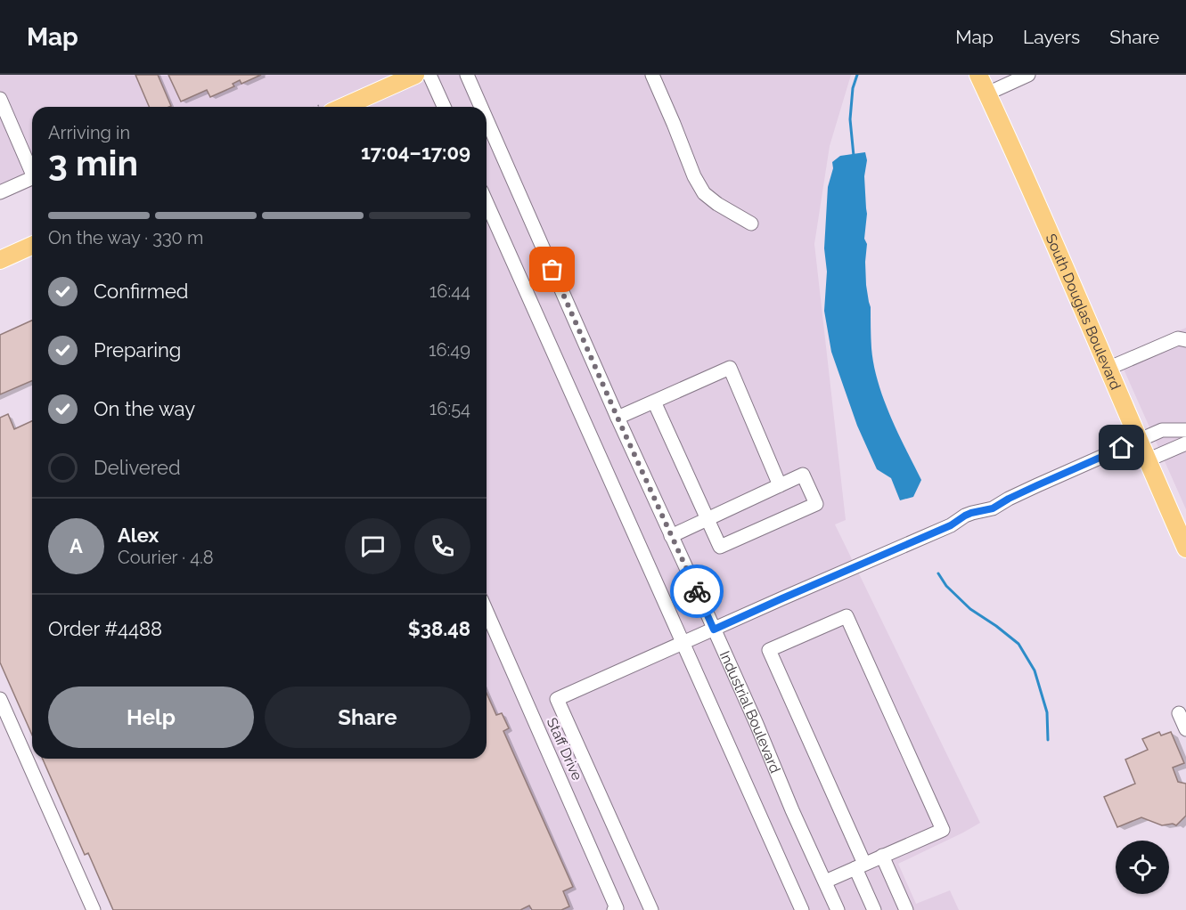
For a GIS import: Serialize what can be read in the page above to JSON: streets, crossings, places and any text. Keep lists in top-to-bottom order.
{
  "streets": {
    "main road": ["South Douglas Boulevard"],
    "street": ["Industrial Boulevard", "Staff Drive"]
  },
  "page": {
    "header": "Map",
    "nav": ["Map", "Layers", "Share"],
    "heading": ["3 min", "Arriving in", "17:04–17:09"],
    "panel": [
      "Alex",
      "Courier · 4.8",
      "Order #4488",
      "$38.48"
    ],
    "bar": "On the way · 330 m",
    "list": [
      ["Confirmed", "16:44"],
      ["Preparing", "16:49"],
      ["On the way", "16:54"],
      "Delivered"
    ],
    "round": "A",
    "buttons": ["Help", "Share"]
  }
}
